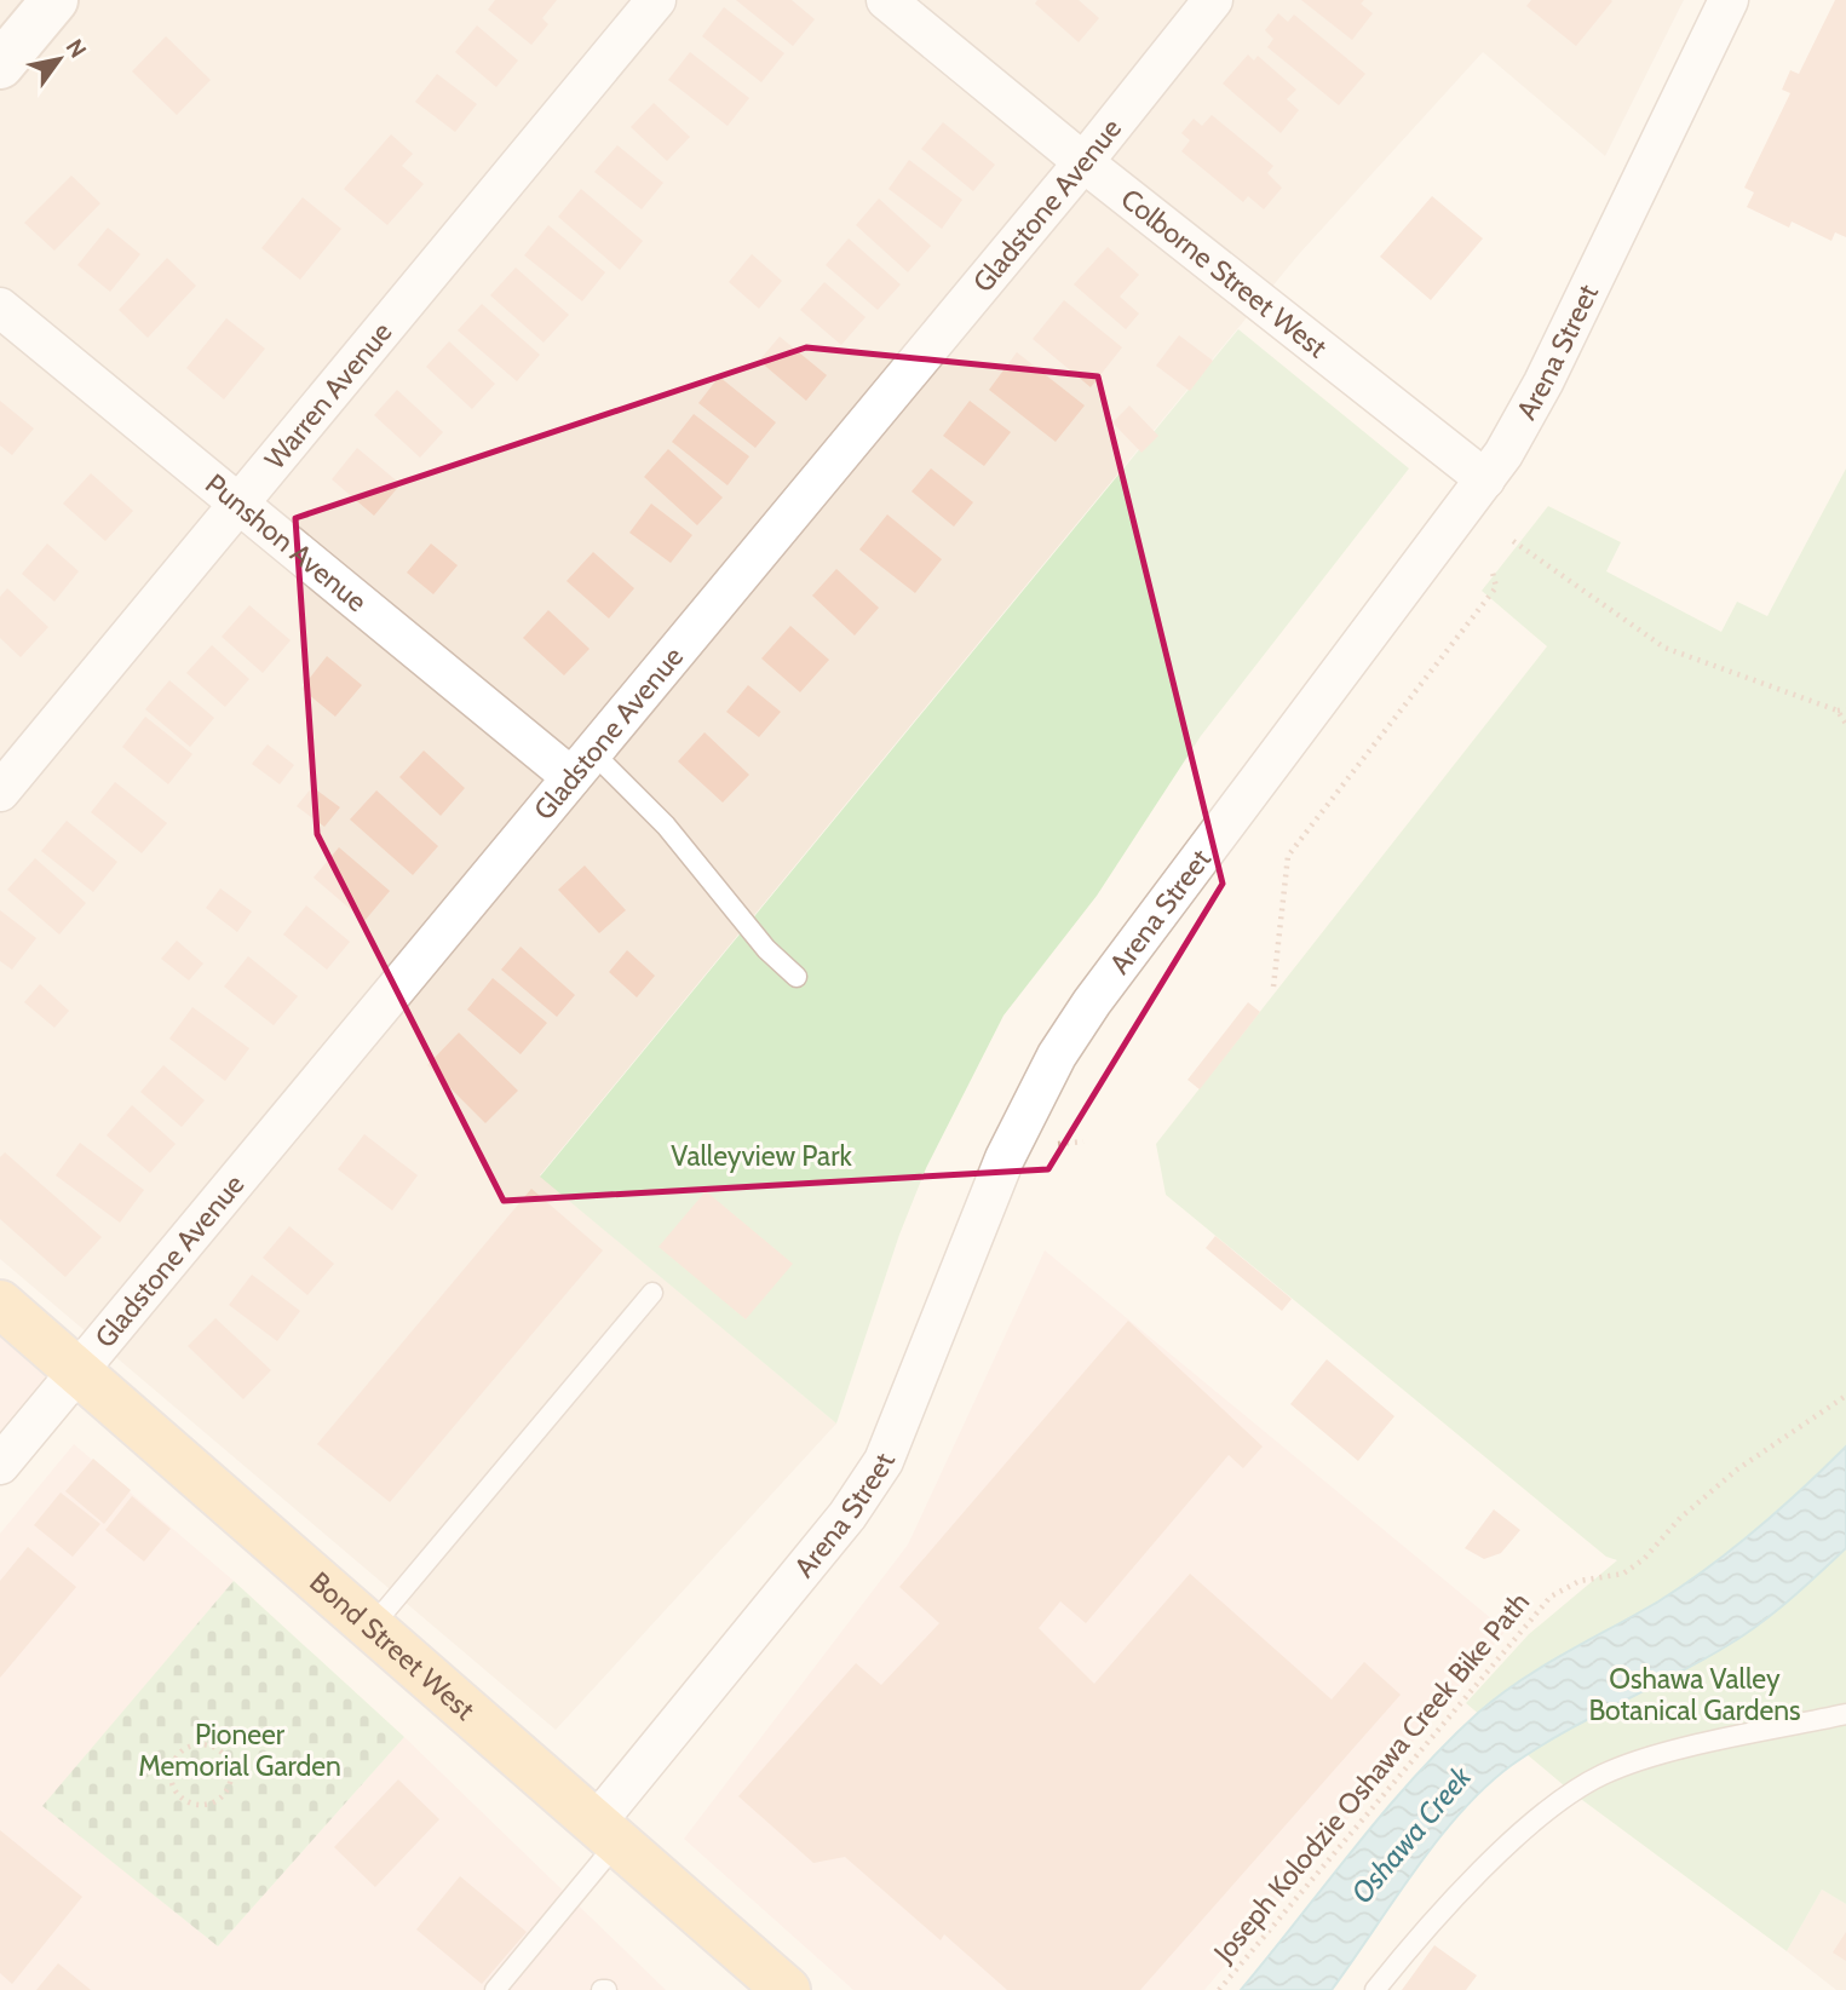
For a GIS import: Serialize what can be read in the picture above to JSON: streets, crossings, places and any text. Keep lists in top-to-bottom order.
{
  "streets": {
    "main road": ["Bond Street West"],
    "street": [
      "Gladstone Avenue",
      "Colborne Street West",
      "Arena Street",
      "Warren Avenue",
      "Punshon Avenue"
    ],
    "path": ["Joseph Kolodzie Oshawa Creek Bike Path"]
  },
  "crossings": [
    ["Gladstone Avenue", "Colborne Street West"],
    ["Gladstone Avenue", "Punshon Avenue"],
    ["Gladstone Avenue", "Bond Street West"],
    ["Colborne Street West", "Arena Street"],
    ["Arena Street", "Bond Street West"],
    ["Warren Avenue", "Punshon Avenue"]
  ],
  "water": ["Oshawa Creek"],
  "parks": ["Valleyview Park", "Oshawa Valley Botanical Gardens", "Pioneer Memorial Garden"],
  "north": "top right"
}
